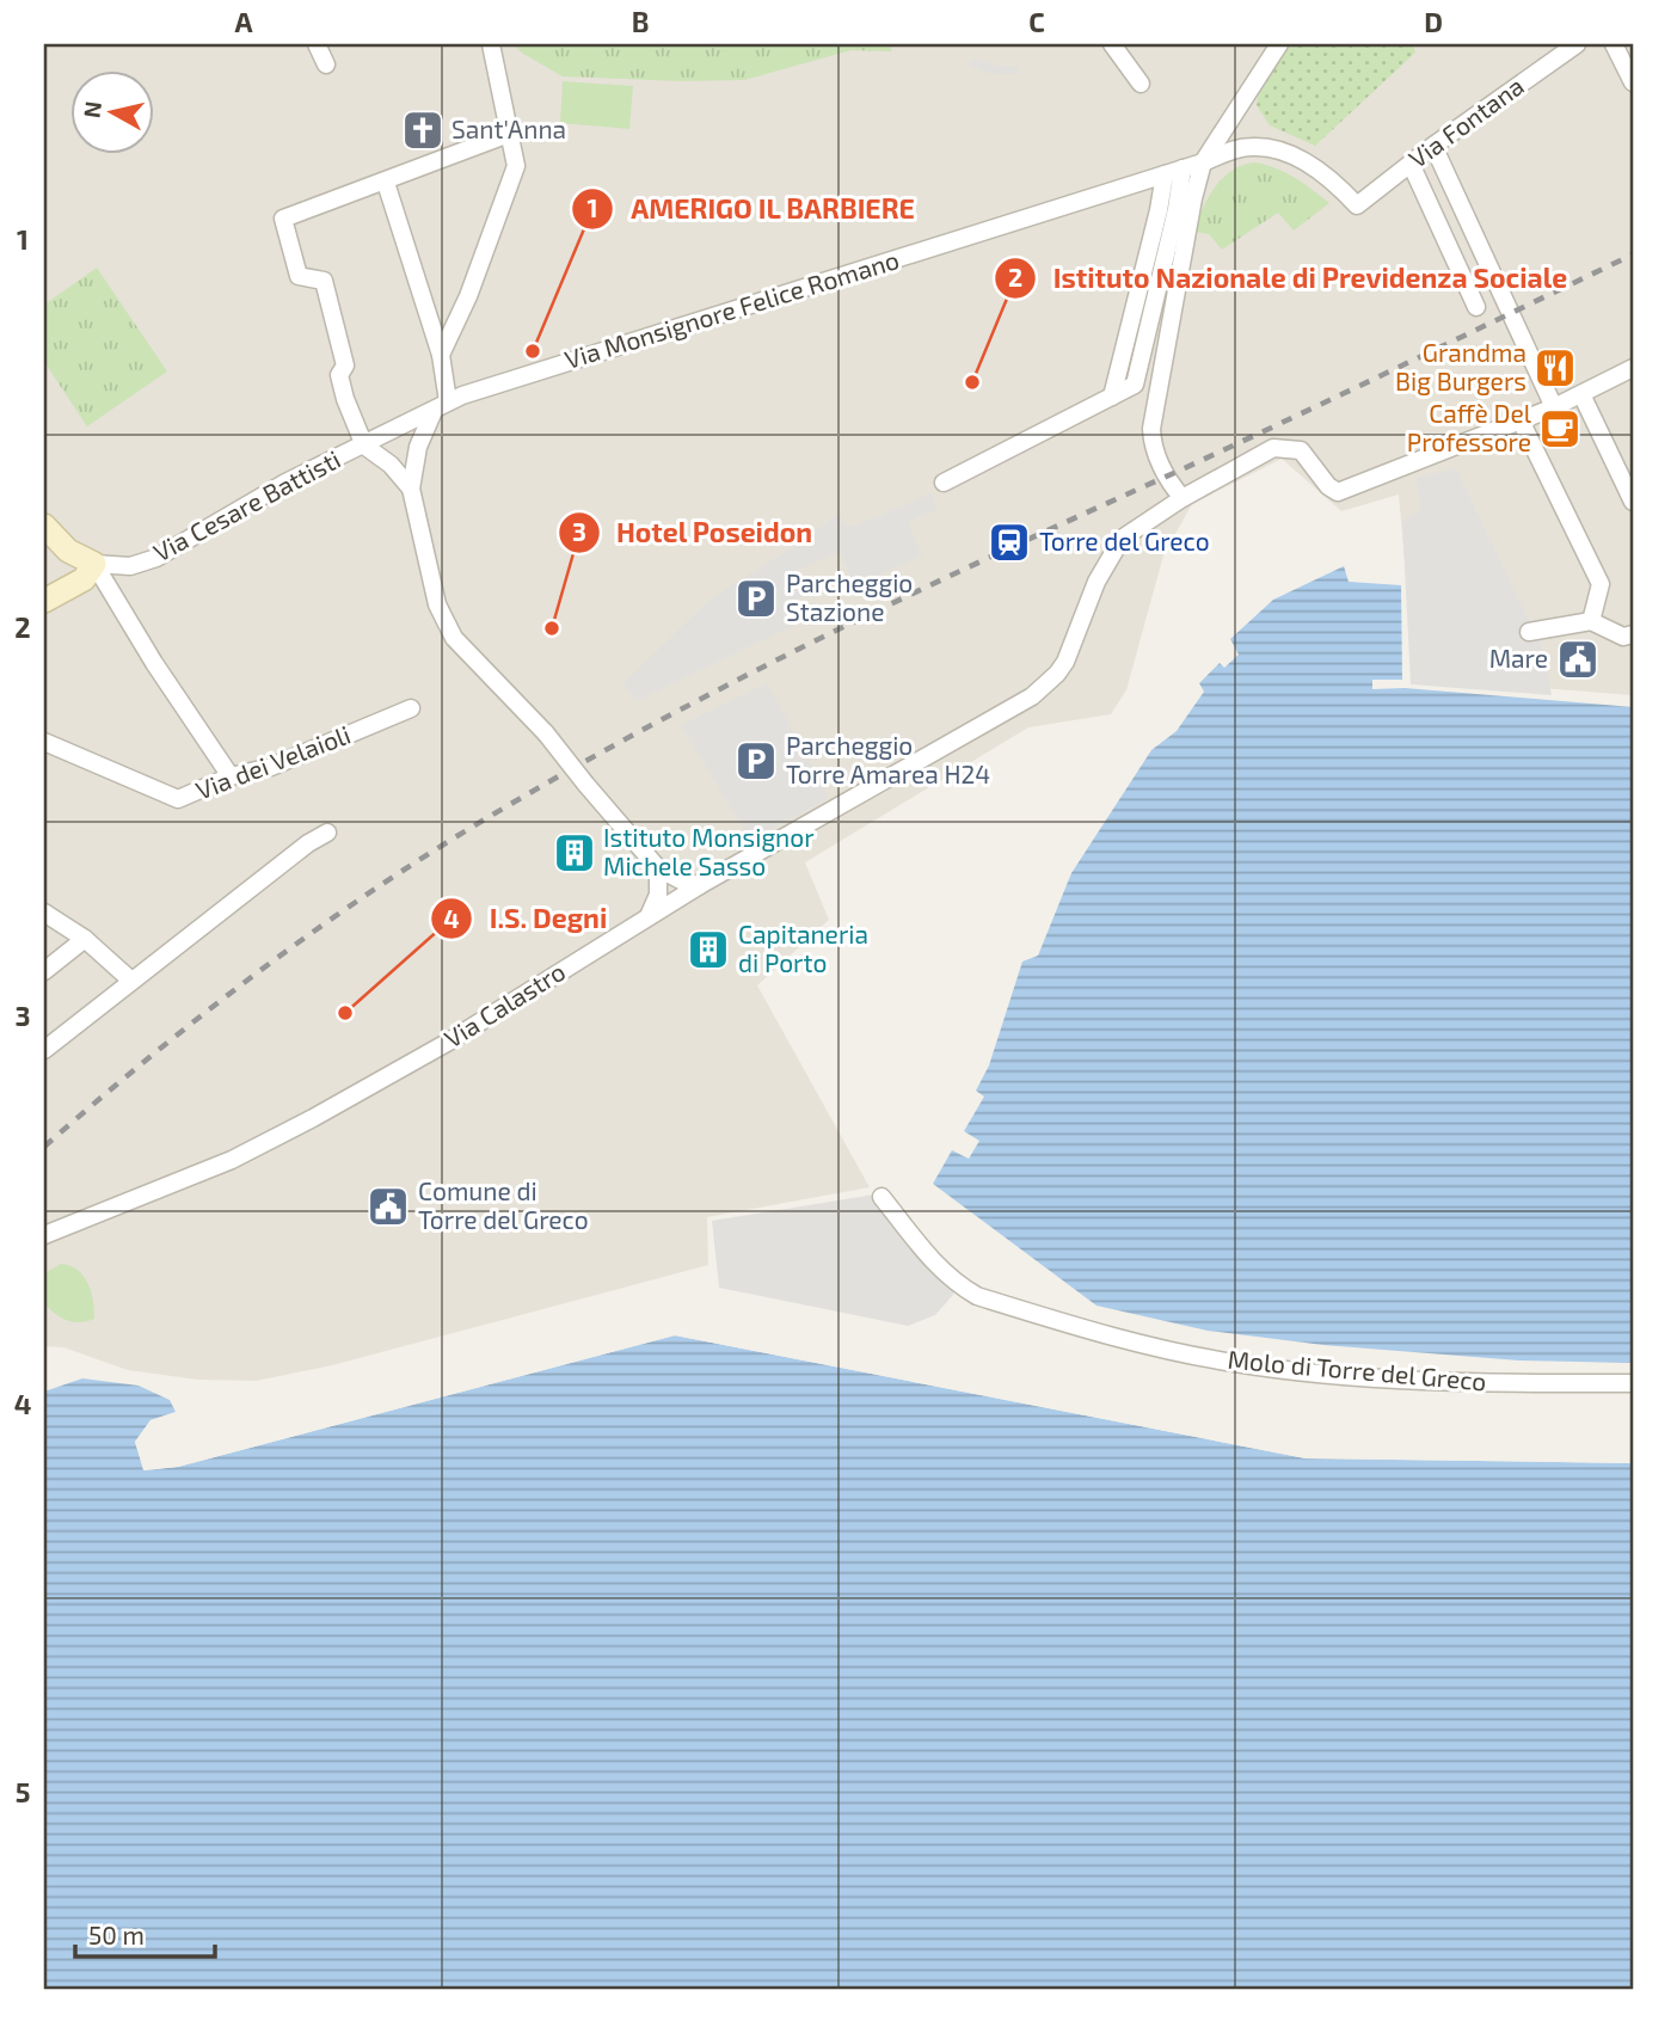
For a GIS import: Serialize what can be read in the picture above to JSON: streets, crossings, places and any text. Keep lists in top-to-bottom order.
{
  "streets": {
    "street": [
      "Via Fontana",
      "Via Monsignore Felice Romano",
      "Via Cesare Battisti",
      "Via dei Velaioli",
      "Via Calastro",
      "Molo di Torre del Greco"
    ]
  },
  "crossings": [
    ["Via Fontana", "Via Monsignore Felice Romano"],
    ["Via Monsignore Felice Romano", "Via Cesare Battisti"]
  ],
  "places": {
    "church": ["Sant'Anna"],
    "other": [
      "AMERIGO IL BARBIERE",
      "Istituto Nazionale di Previdenza Sociale",
      "Hotel Poseidon",
      "I.S. Degni"
    ],
    "restaurant": ["Grandma Big Burgers"],
    "cafe": ["Caffè Del Professore"],
    "station": ["Torre del Greco"],
    "parking": ["Parcheggio Stazione", "Parcheggio Torre Amarea H24"],
    "public building": ["Mare", "Comune di Torre del Greco"],
    "building": ["Istituto Monsignor Michele Sasso", "Capitaneria di Porto"]
  },
  "scale_bar": "50 m",
  "north": "left",
  "grid": {
    "columns": [
      "A",
      "B",
      "C",
      "D"
    ],
    "rows": [
      "1",
      "2",
      "3",
      "4",
      "5"
    ]
  }
}
